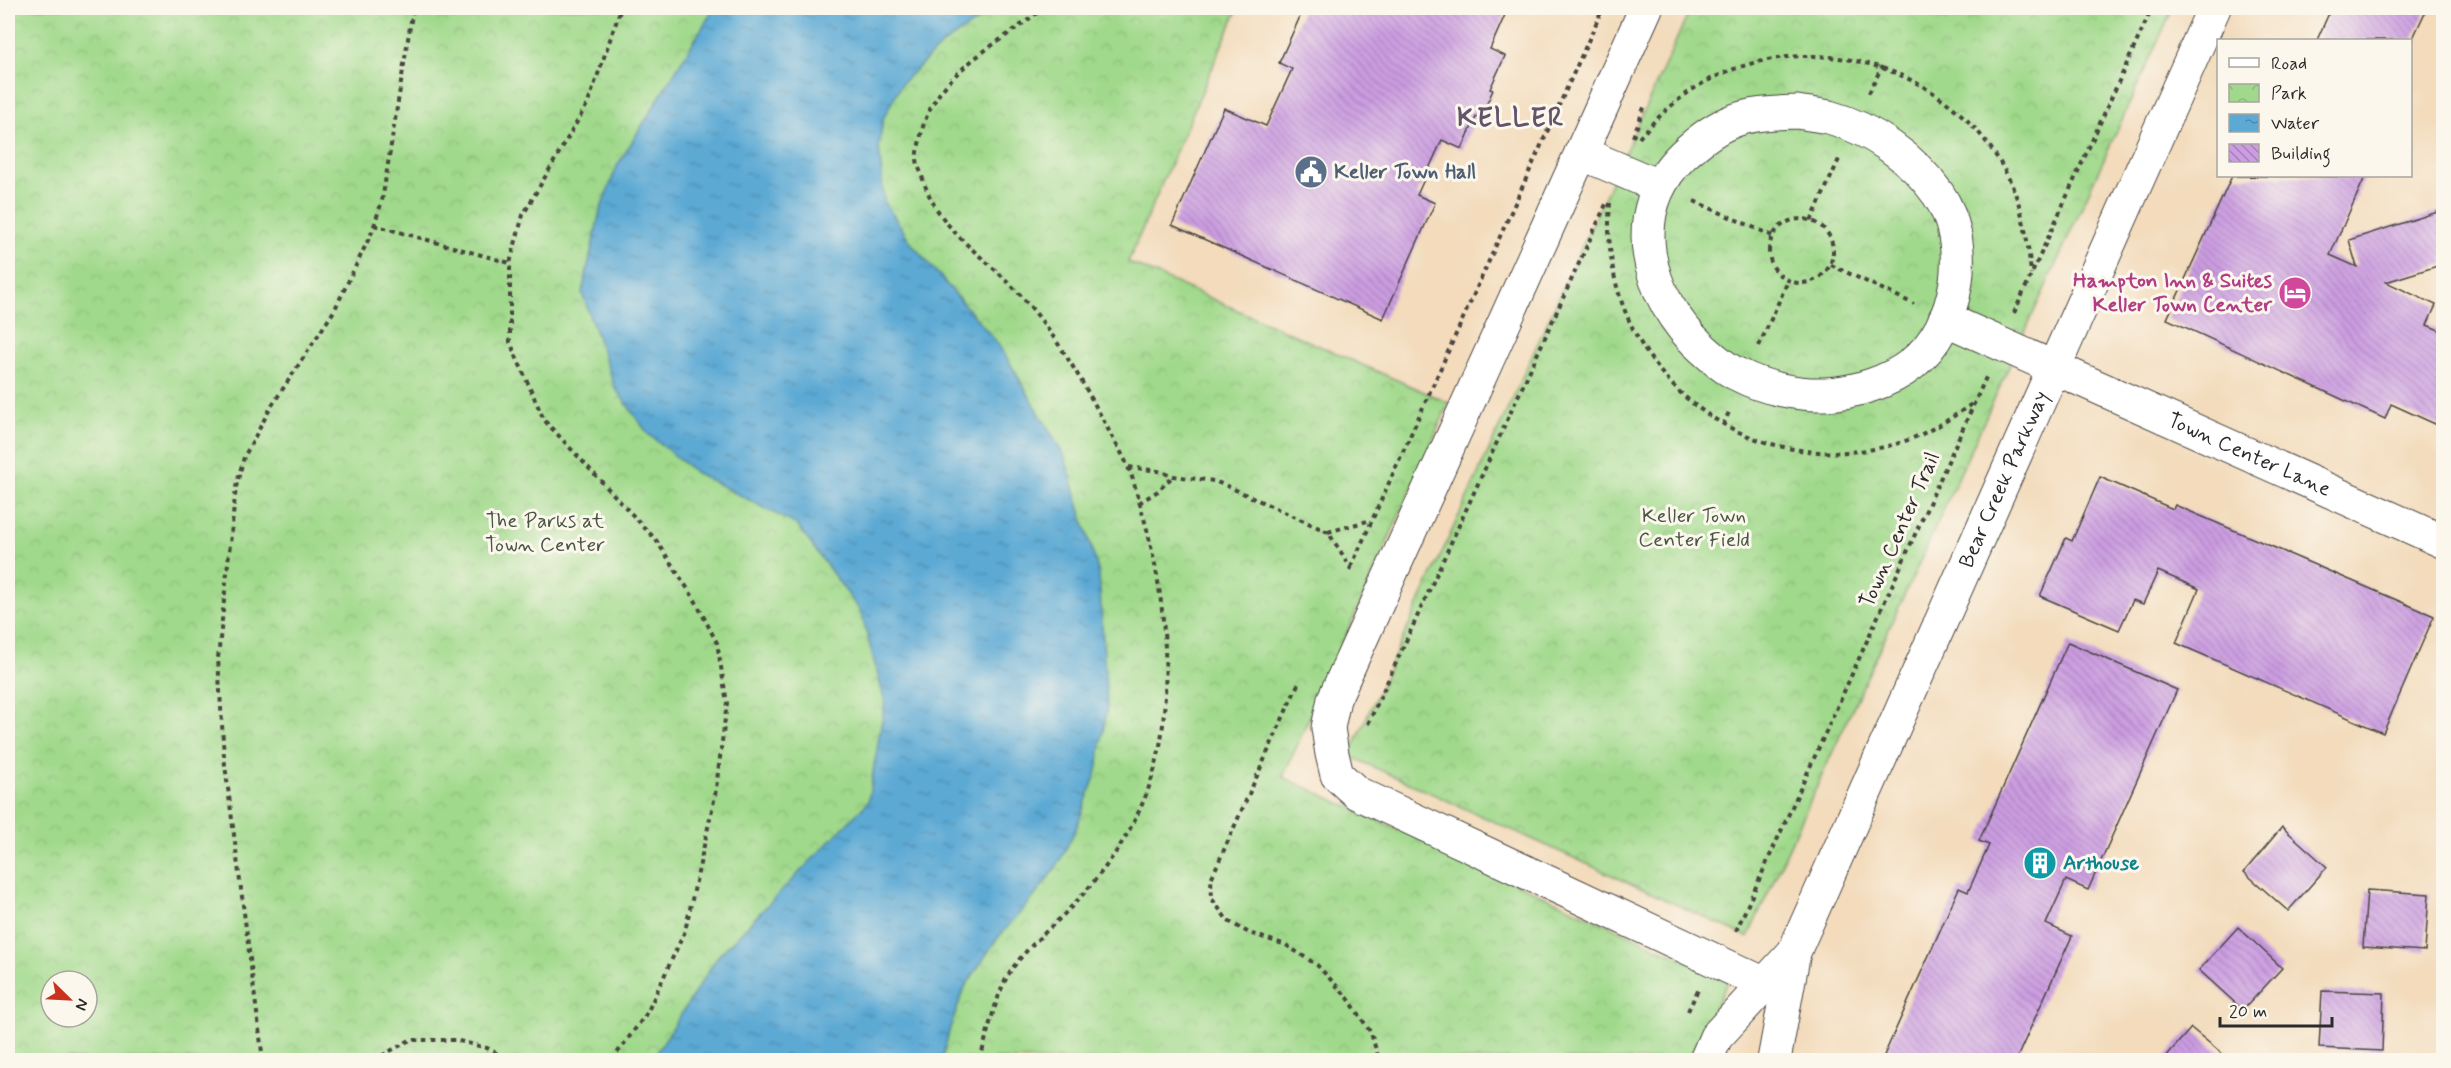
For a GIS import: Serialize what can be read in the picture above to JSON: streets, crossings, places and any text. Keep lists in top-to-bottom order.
{
  "streets": {
    "main road": ["Town Center Lane", "Bear Creek Parkway"],
    "path": ["Town Center Trail"]
  },
  "crossings": [
    ["Town Center Lane", "Bear Creek Parkway"],
    ["Town Center Lane", "Town Center Trail"]
  ],
  "districts": ["KELLER"],
  "parks": ["Keller Town Center Field", "The Parks at Town Center"],
  "places": {
    "public building": ["Keller Town Hall"],
    "hotel": ["Hampton Inn & Suites Keller Town Center"],
    "building": ["Arthouse"]
  },
  "legend": [
    "Road",
    "Park",
    "Water",
    "Building"
  ],
  "scale_bar": "20 m",
  "north": "bottom right"
}
